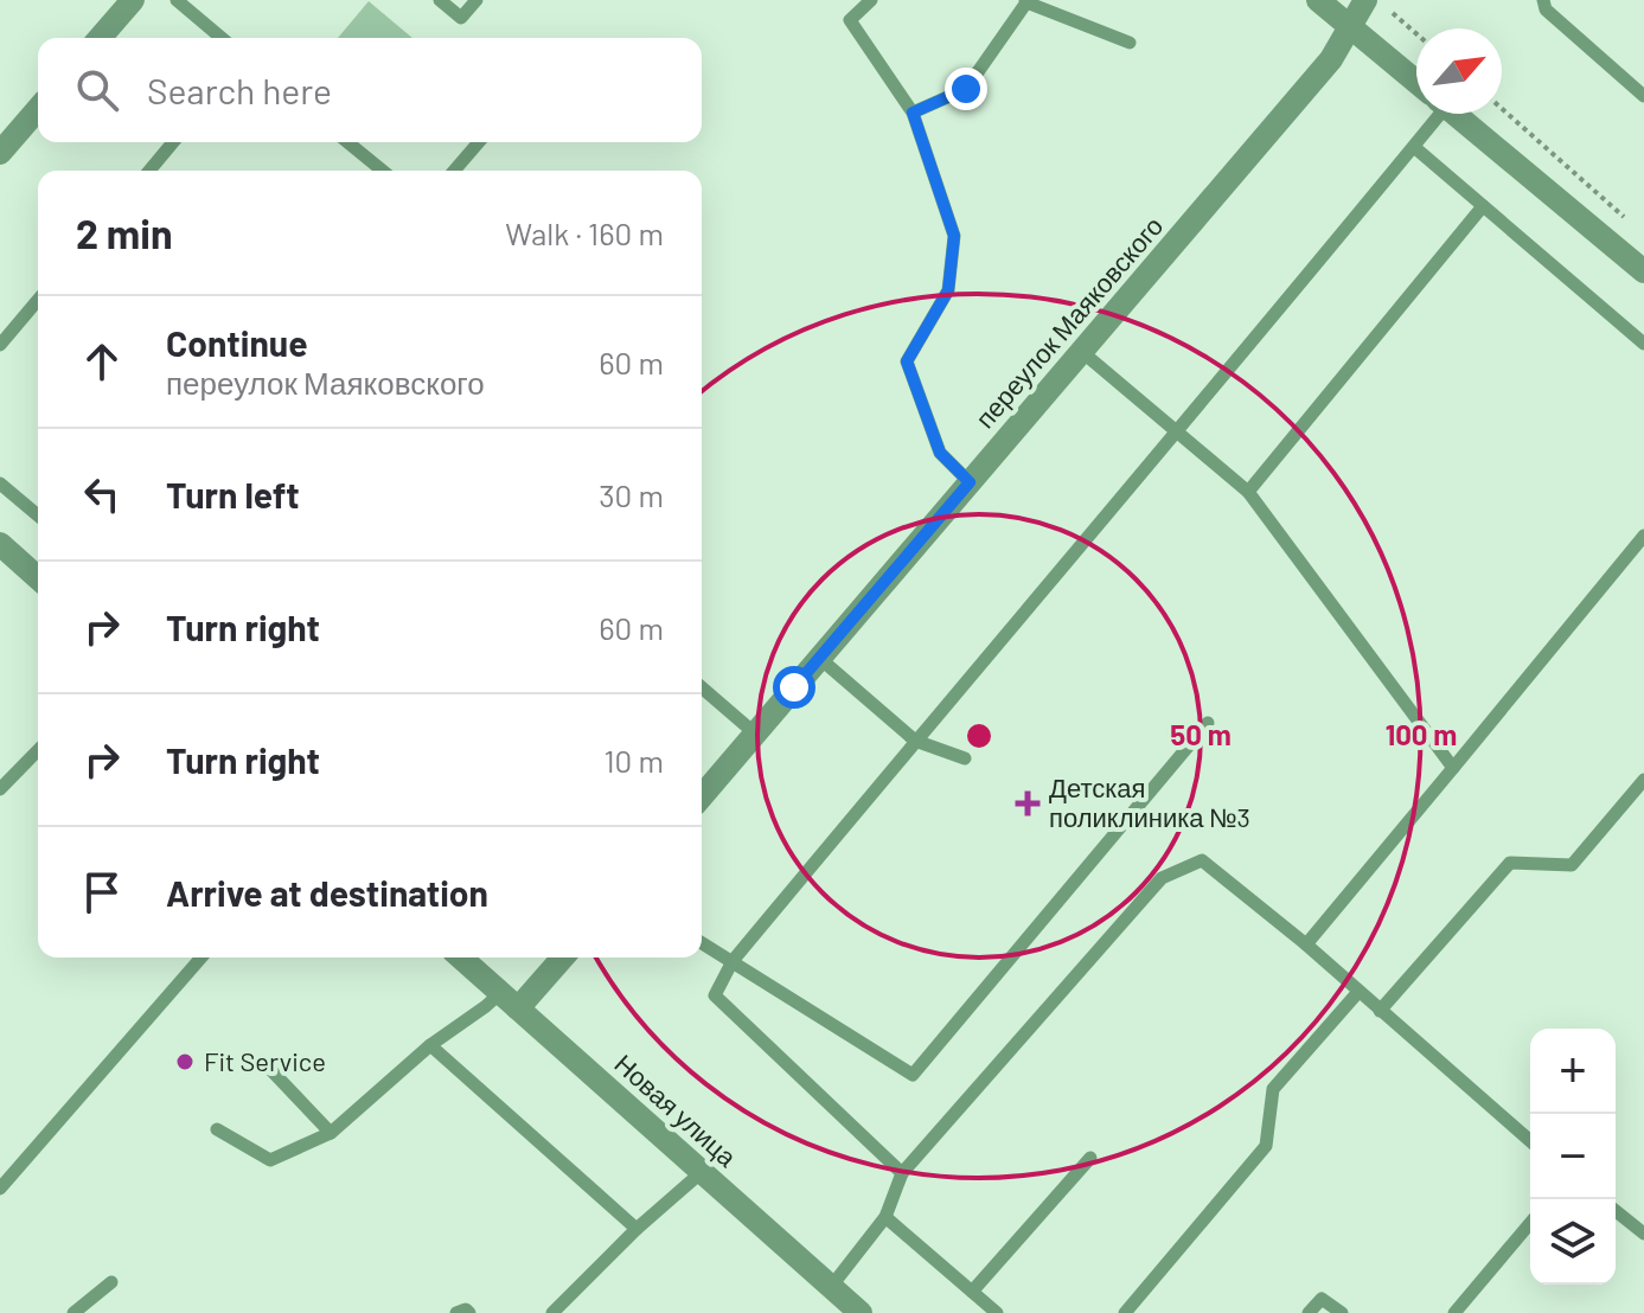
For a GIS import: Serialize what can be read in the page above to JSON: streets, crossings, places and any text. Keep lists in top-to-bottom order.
{
  "streets": {
    "street": ["переулок Маяковского", "Новая улица"]
  },
  "places": {
    "health": ["Детская поликлиника №3"],
    "other": ["Fit Service"]
  },
  "north": "top right",
  "page": {
    "search": "Search here",
    "heading": ["2 min", "Walk · 160 m"],
    "list": [
      ["Continue", "переулок Маяковского", "60 m"],
      ["Turn left", "30 m"],
      ["Turn right", "60 m"],
      ["Turn right", "10 m"],
      "Arrive at destination"
    ],
    "map_buttons": ["+", "−"]
  },
  "rings": ["50 m", "100 m"]
}
